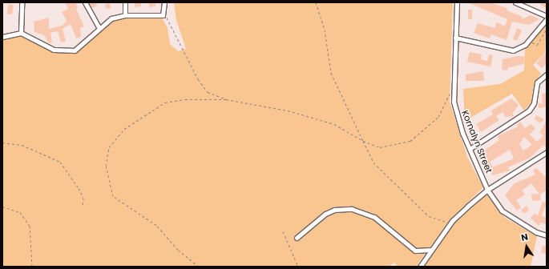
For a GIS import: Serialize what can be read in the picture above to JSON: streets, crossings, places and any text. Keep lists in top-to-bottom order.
{
  "streets": {
    "street": ["Kornalyn Street"]
  },
  "north": "top"
}
